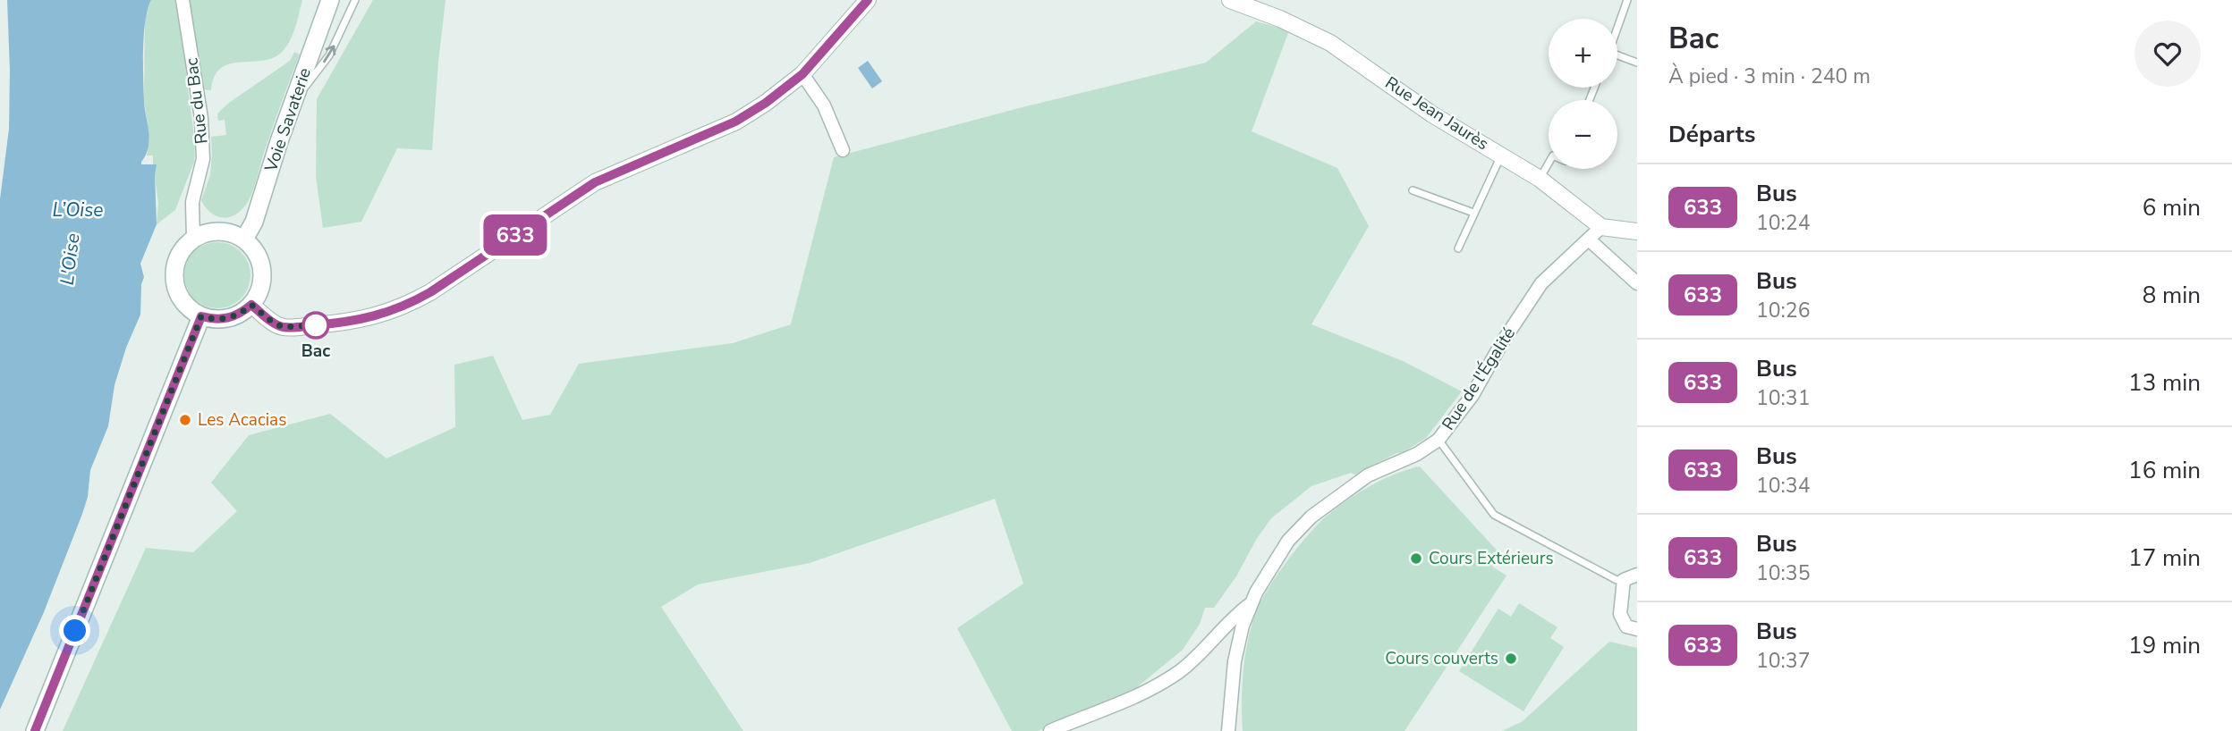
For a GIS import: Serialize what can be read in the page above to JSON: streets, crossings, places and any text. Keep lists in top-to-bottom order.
{
  "streets": {
    "main road": ["Voie Savaterie"],
    "street": ["Rue du Bac", "Rue Jean Jaurès", "Rue de l'Égalité"]
  },
  "crossings": [
    ["Rue du Bac", "Voie Savaterie"],
    ["Rue Jean Jaurès", "Rue de l'Égalité"]
  ],
  "water": ["L’Oise", "L'Oise"],
  "places": [
    "Bac",
    "Les Acacias",
    "Cours Extérieurs",
    "Cours couverts"
  ],
  "lines": ["bus line 633"],
  "page": {
    "on_map": "633",
    "heading": [
      ["Bac", "À pied · 3 min · 240 m"],
      "Départs"
    ],
    "map_buttons": ["+", "−"],
    "list": [
      {
        "mark": "633",
        "name": "Bus",
        "note": "10:24",
        "value": "6 min"
      },
      {
        "mark": "633",
        "name": "Bus",
        "note": "10:26",
        "value": "8 min"
      },
      {
        "mark": "633",
        "name": "Bus",
        "note": "10:31",
        "value": "13 min"
      },
      {
        "mark": "633",
        "name": "Bus",
        "note": "10:34",
        "value": "16 min"
      },
      {
        "mark": "633",
        "name": "Bus",
        "note": "10:35",
        "value": "17 min"
      },
      {
        "mark": "633",
        "name": "Bus",
        "note": "10:37",
        "value": "19 min"
      }
    ]
  }
}
